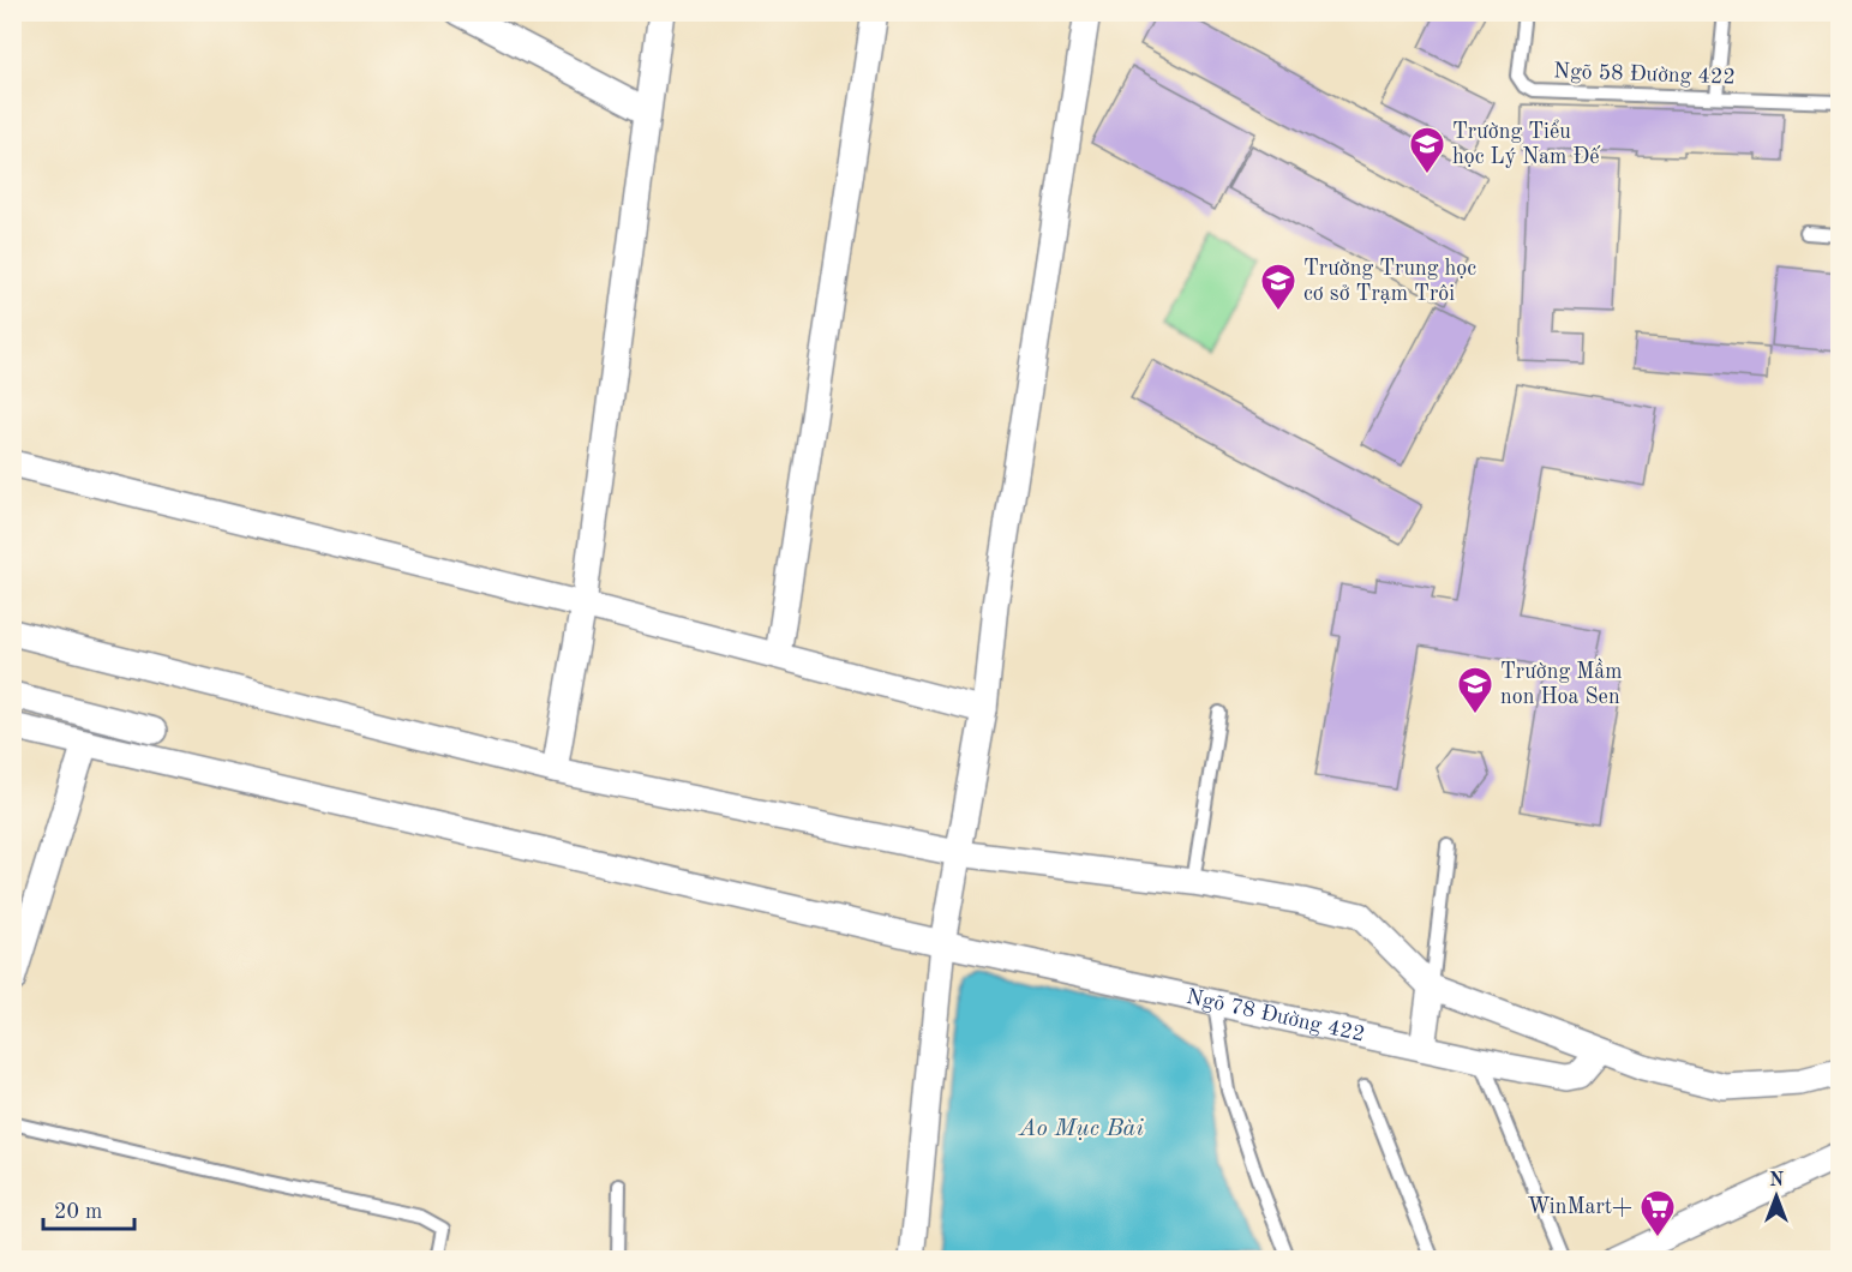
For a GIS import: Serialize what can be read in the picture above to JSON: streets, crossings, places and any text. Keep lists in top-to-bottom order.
{
  "streets": {
    "street": ["Ngõ 78 Đường 422"],
    "lane": ["Ngõ 58 Đường 422"]
  },
  "water": ["Ao Mục Bài"],
  "places": {
    "school or university": ["Trường Tiểu học Lý Nam Đế", "Trường Trung học cơ sở Trạm Trôi", "Trường Mầm non Hoa Sen"],
    "supermarket": ["WinMart+"]
  },
  "scale_bar": "20 m",
  "north": "top"
}
